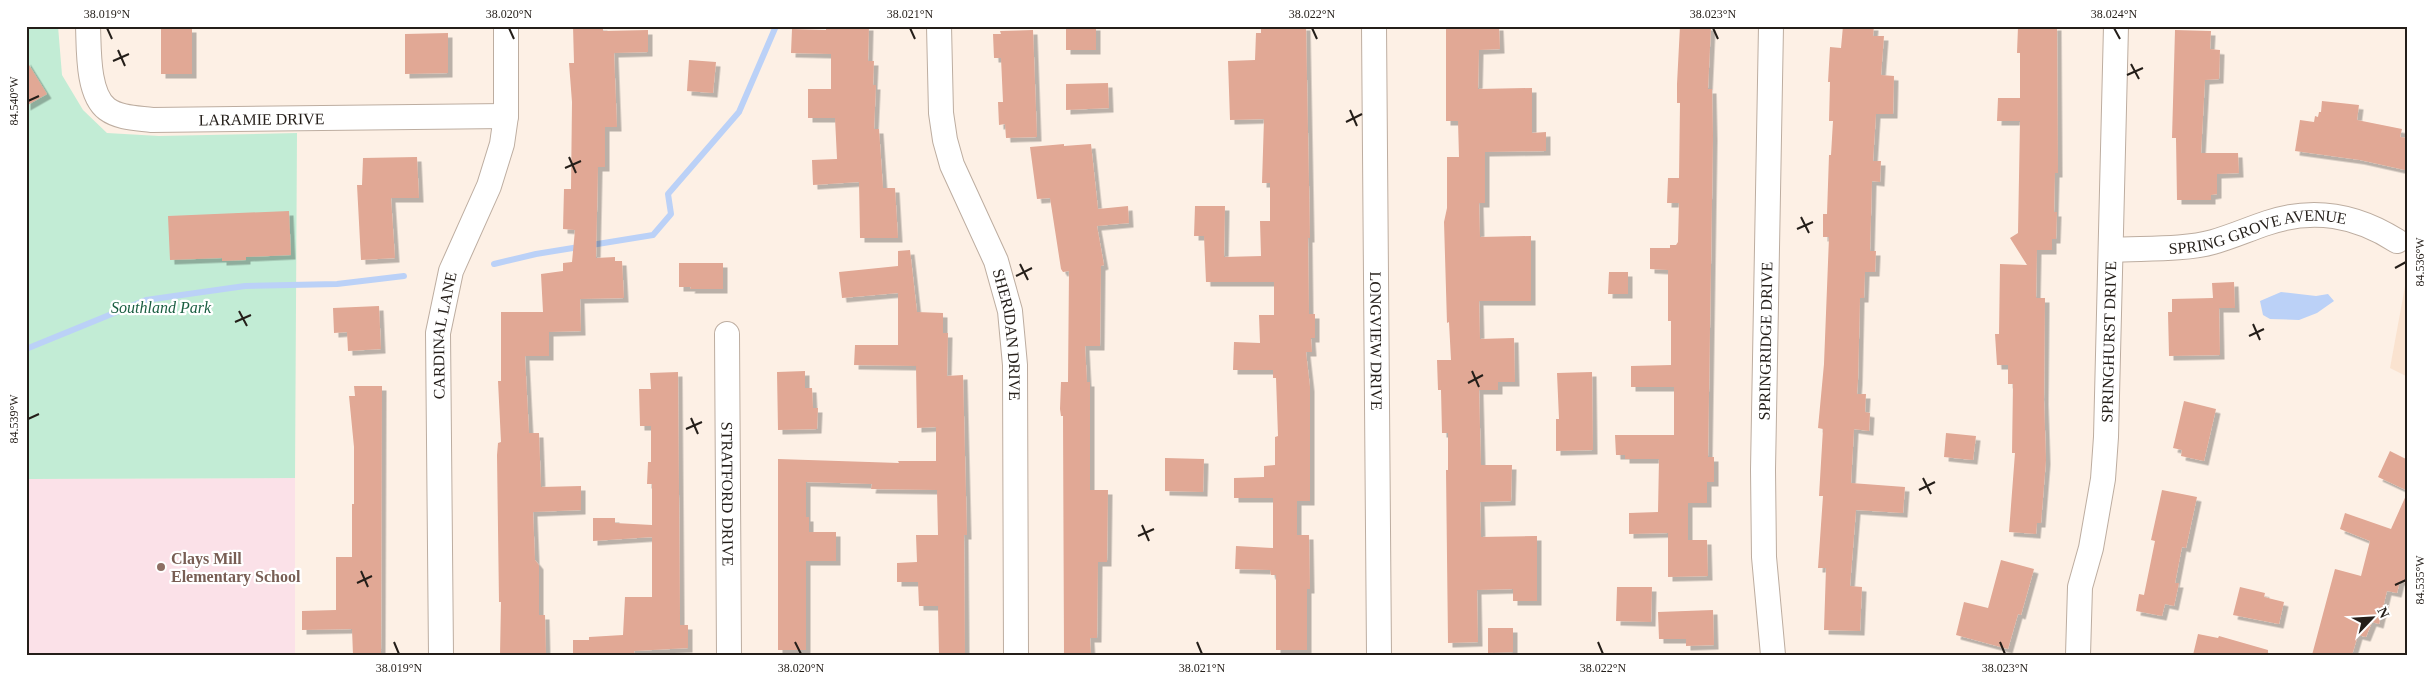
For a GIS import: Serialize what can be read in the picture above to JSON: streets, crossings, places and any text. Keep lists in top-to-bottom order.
{
  "streets": {
    "street": [
      "LARAMIE DRIVE",
      "SPRING GROVE AVENUE",
      "SHERIDAN DRIVE",
      "CARDINAL LANE",
      "LONGVIEW DRIVE",
      "SPRINGRIDGE DRIVE",
      "SPRINGHURST DRIVE",
      "STRATFORD DRIVE"
    ]
  },
  "crossings": [
    ["LARAMIE DRIVE", "CARDINAL LANE"],
    ["SPRING GROVE AVENUE", "SPRINGHURST DRIVE"]
  ],
  "parks": ["Southland Park"],
  "places": ["Clays Mill Elementary School"],
  "north": "top right",
  "coordinates": [
    "38.019°N",
    "38.020°N",
    "38.021°N",
    "38.022°N",
    "38.023°N",
    "38.024°N",
    "84.540°W",
    "84.536°W",
    "84.539°W",
    "84.535°W"
  ]
}
